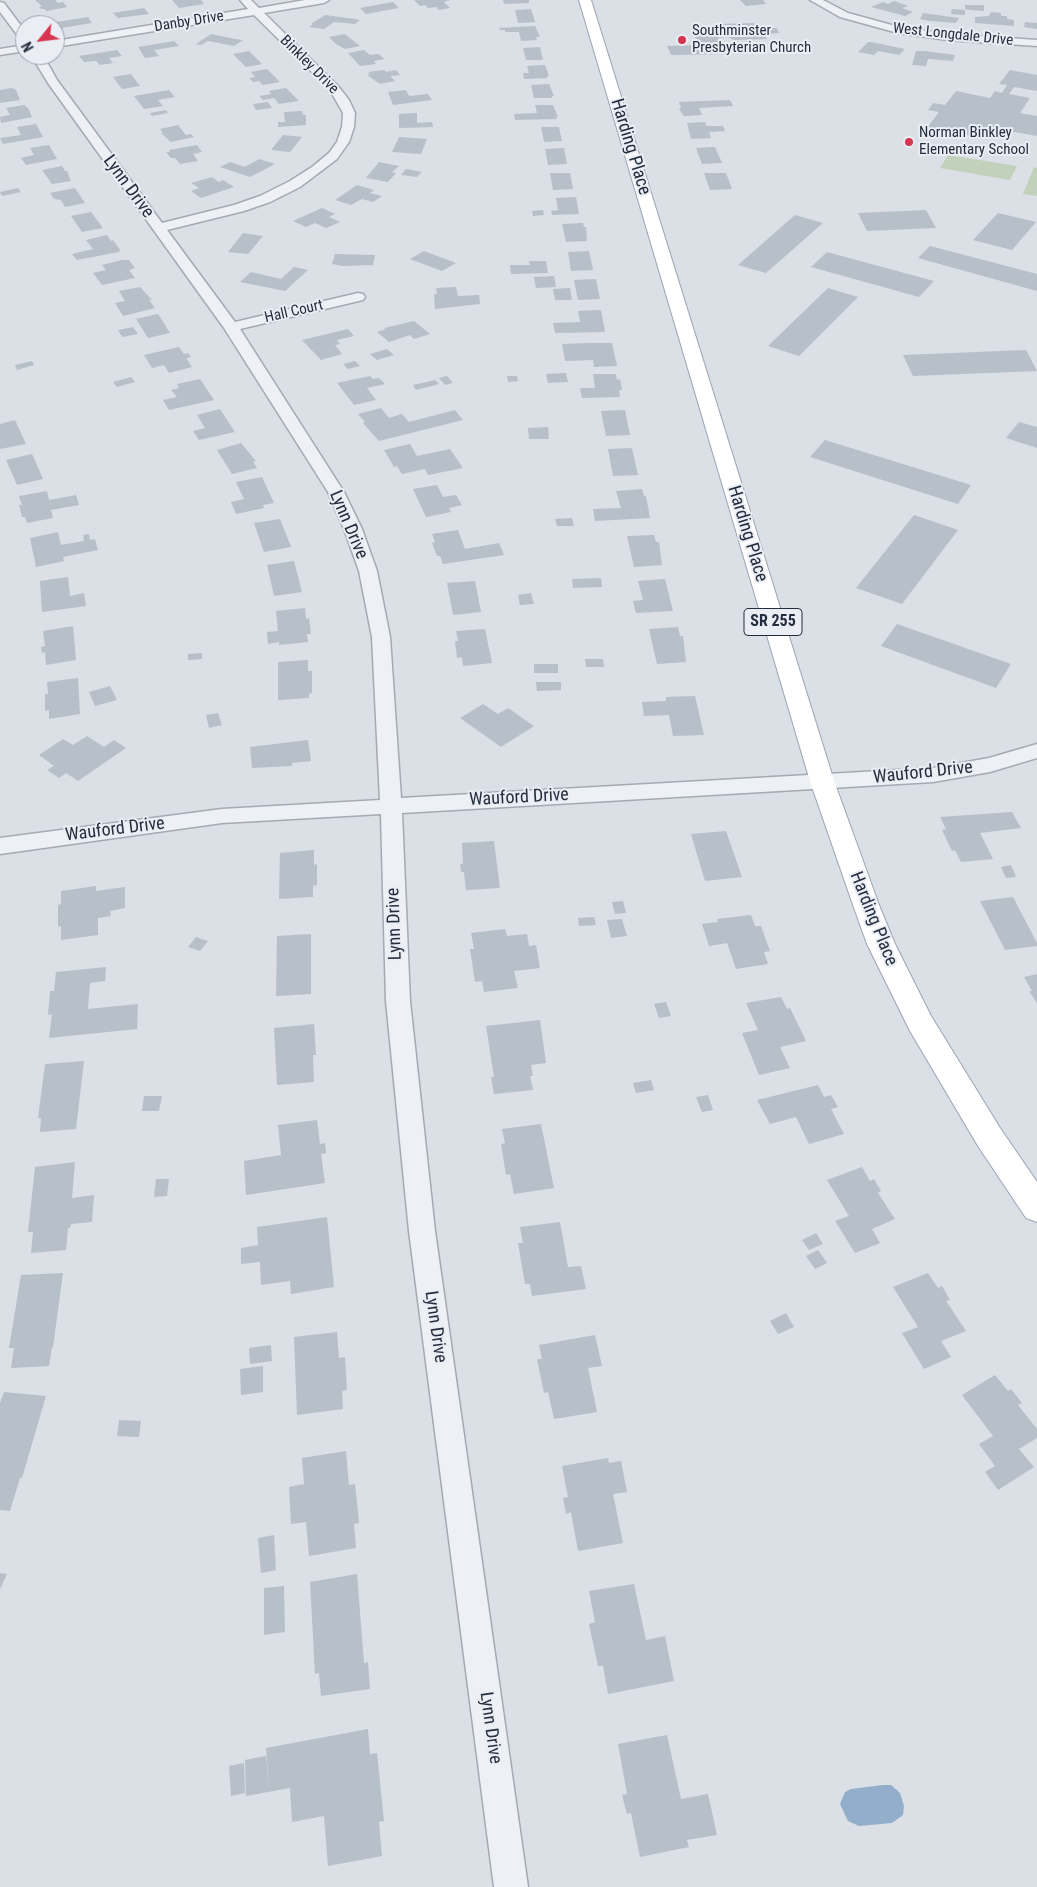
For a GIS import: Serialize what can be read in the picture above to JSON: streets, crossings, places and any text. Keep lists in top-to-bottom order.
{
  "streets": {
    "main road": ["Harding Place", "SR 255"],
    "street": [
      "Danby Drive",
      "West Longdale Drive",
      "Binkley Drive",
      "Lynn Drive",
      "Hall Court",
      "Wauford Drive"
    ]
  },
  "crossings": [
    ["Danby Drive", "Binkley Drive"],
    ["Binkley Drive", "Lynn Drive"],
    ["Harding Place", "Wauford Drive"],
    ["Lynn Drive", "Hall Court"],
    ["Lynn Drive", "Wauford Drive"]
  ],
  "places": ["Southminster Presbyterian Church", "Norman Binkley Elementary School"],
  "north": "bottom left"
}
